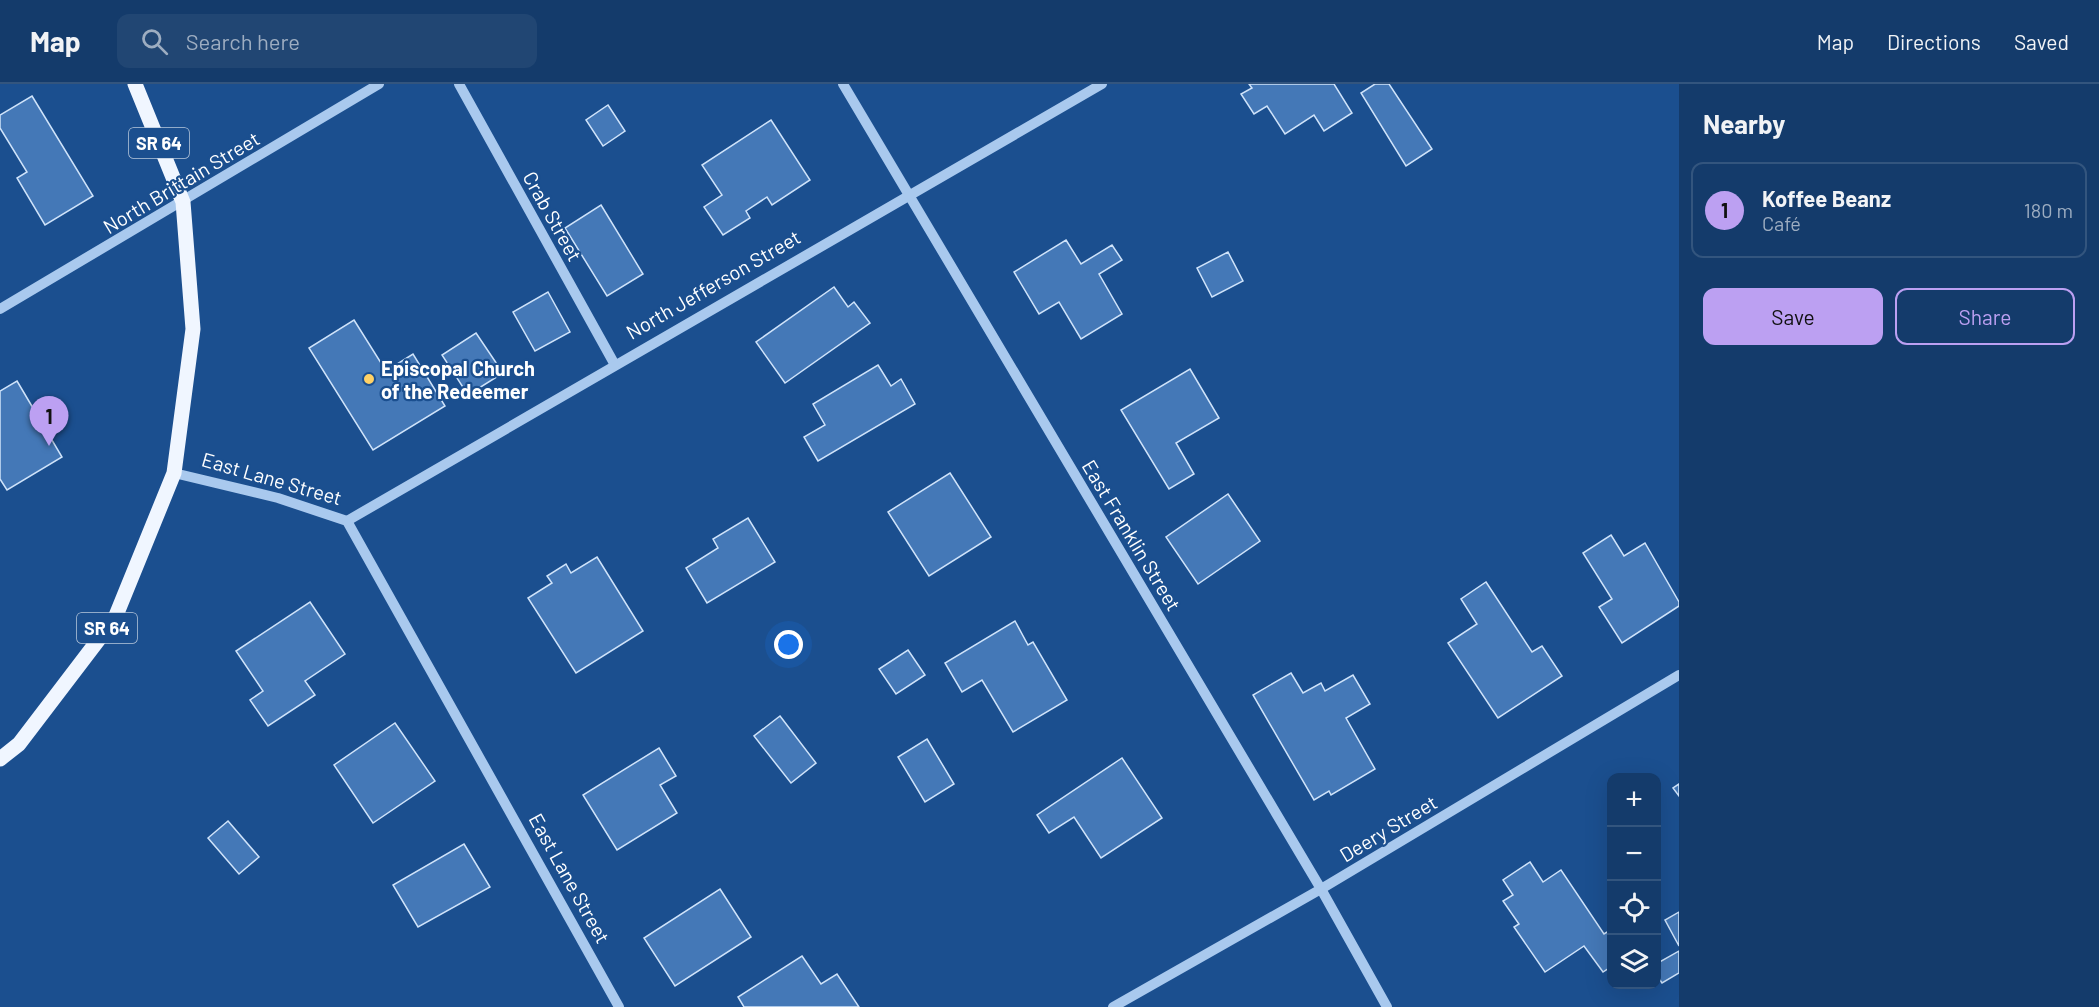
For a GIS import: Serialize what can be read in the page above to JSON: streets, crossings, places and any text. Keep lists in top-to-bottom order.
{
  "streets": {
    "main road": ["SR 64", "East Lane Street"],
    "street": [
      "North Brittain Street",
      "Crab Street",
      "North Jefferson Street",
      "East Franklin Street",
      "Deery Street"
    ]
  },
  "crossings": [
    ["SR 64", "East Lane Street"],
    ["North Brittain Street", "East Lane Street"],
    ["Crab Street", "North Jefferson Street"],
    ["North Jefferson Street", "East Lane Street"],
    ["North Jefferson Street", "East Franklin Street"],
    ["East Franklin Street", "Deery Street"]
  ],
  "places": ["Episcopal Church of the Redeemer"],
  "page": {
    "header": "Map",
    "search": "Search here",
    "nav": ["Map", "Directions", "Saved"],
    "heading": "Nearby",
    "list": [
      {
        "mark": "1",
        "name": "Koffee Beanz",
        "note": "Café",
        "value": "180 m"
      }
    ],
    "buttons": ["Save", "Share"],
    "pins": "1",
    "map_buttons": ["+", "−"]
  }
}
